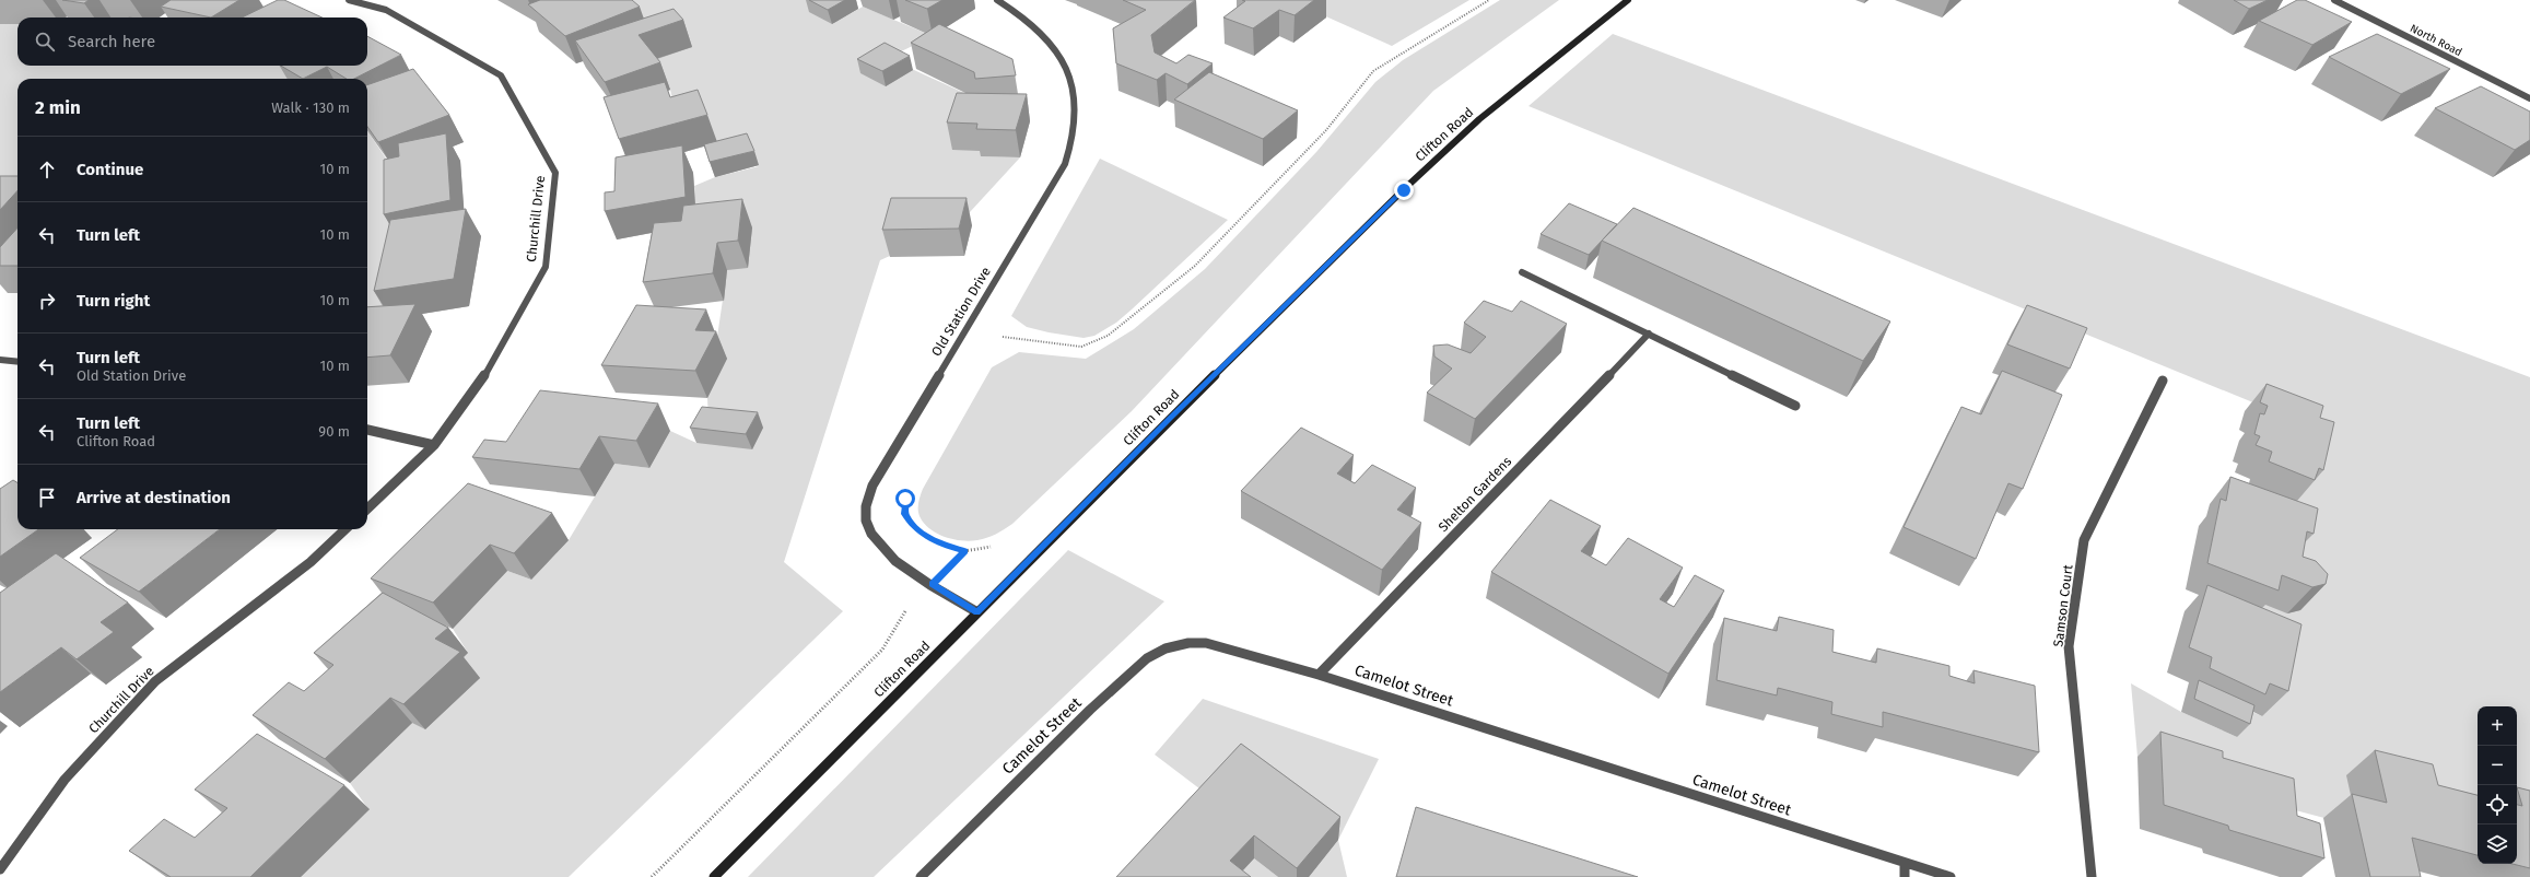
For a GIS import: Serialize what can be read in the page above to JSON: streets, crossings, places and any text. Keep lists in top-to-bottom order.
{
  "streets": {
    "street": [
      "North Road",
      "Clifton Road",
      "Churchill Drive",
      "Old Station Drive",
      "Shelton Gardens",
      "Samson Court",
      "Camelot Street"
    ]
  },
  "crossings": [
    ["Clifton Road", "Old Station Drive"],
    ["Shelton Gardens", "Camelot Street"]
  ],
  "page": {
    "search": "Search here",
    "heading": ["2 min", "Walk · 130 m"],
    "list": [
      ["Continue", "10 m"],
      ["Turn left", "10 m"],
      ["Turn right", "10 m"],
      ["Turn left", "Old Station Drive", "10 m"],
      ["Turn left", "Clifton Road", "90 m"],
      "Arrive at destination"
    ],
    "map_buttons": ["+", "−"]
  }
}
